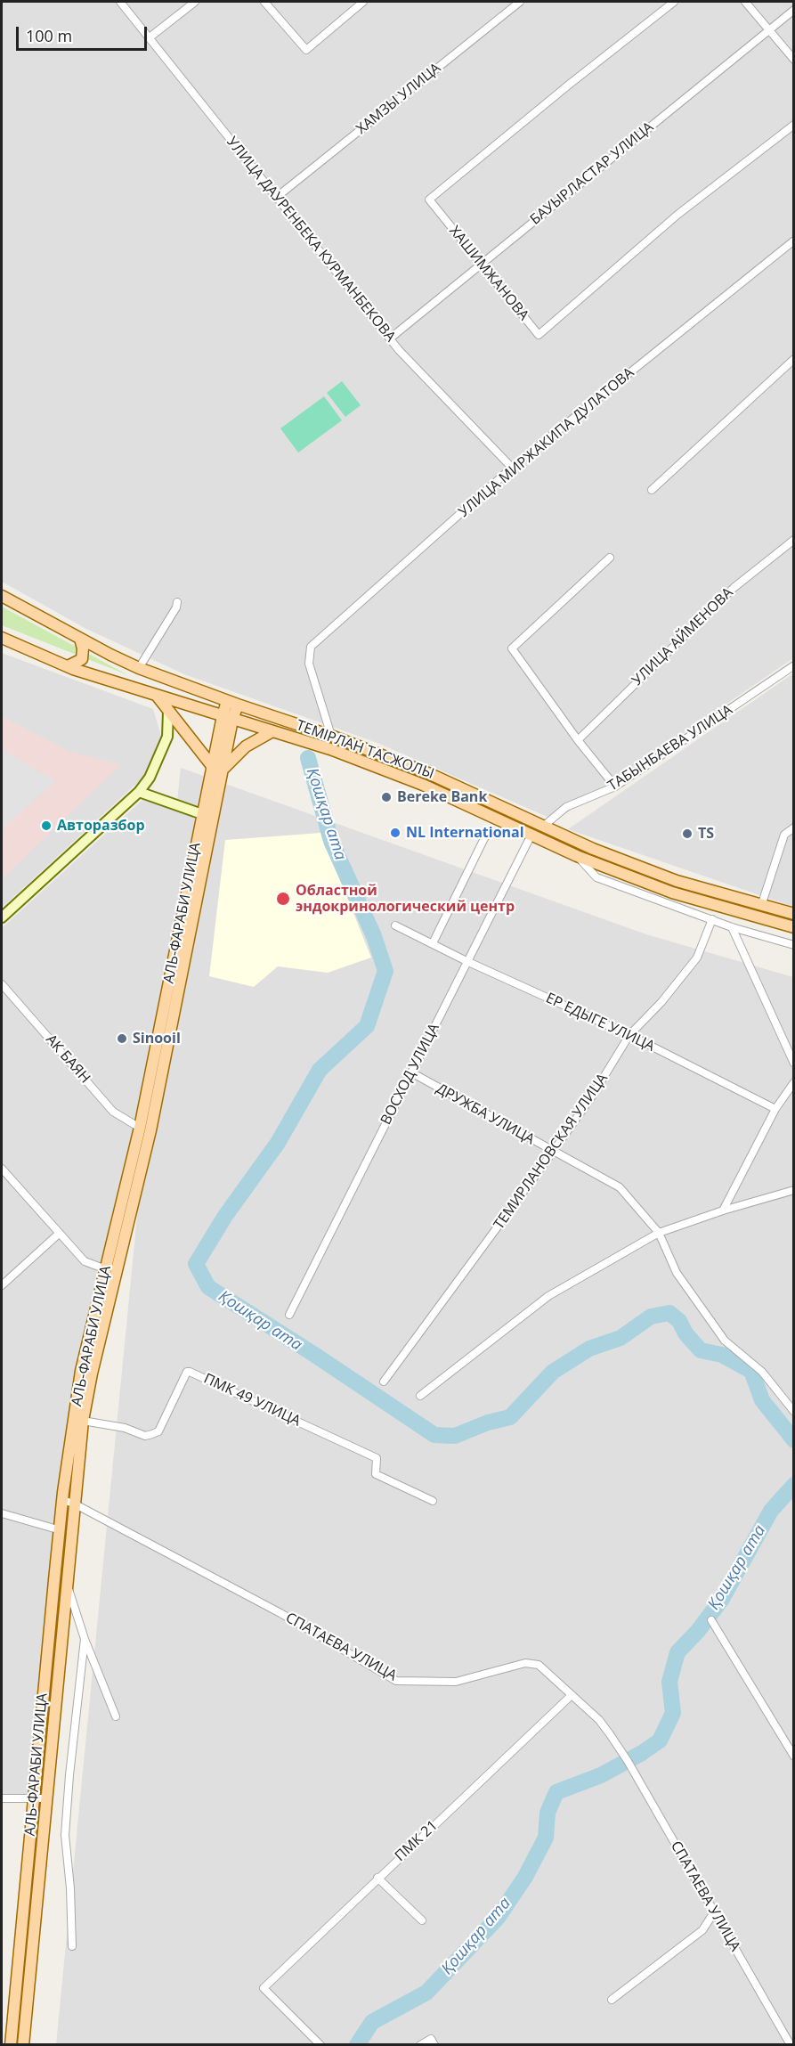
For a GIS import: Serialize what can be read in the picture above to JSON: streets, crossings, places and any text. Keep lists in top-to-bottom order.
{
  "streets": {
    "main road": ["ТЕМІРЛАН ТАСЖОЛЫ", "АЛЬ-ФАРАБИ УЛИЦА"],
    "street": [
      "ХАМЗЫ УЛИЦА",
      "БАУЫРЛАСТАР УЛИЦА",
      "УЛИЦА ДАУРЕНБЕКА КУРМАНБЕКОВА",
      "ХАШИМЖАНОВА",
      "УЛИЦА МИРЖАКИПА ДУЛАТОВА",
      "УЛИЦА АЙМЕНОВА",
      "ТАБЫНБАЕВА УЛИЦА",
      "ЕР ЕДЫГЕ УЛИЦА",
      "АК БАЯН",
      "ВОСХОД УЛИЦА",
      "ДРУЖБА УЛИЦА",
      "ТЕМИРЛАНОВСКАЯ УЛИЦА",
      "ПМК 49 УЛИЦА",
      "СПАТАЕВА УЛИЦА",
      "ПМК 21"
    ]
  },
  "crossings": [
    ["ХАМЗЫ УЛИЦА", "УЛИЦА ДАУРЕНБЕКА КУРМАНБЕКОВА"],
    ["БАУЫРЛАСТАР УЛИЦА", "УЛИЦА ДАУРЕНБЕКА КУРМАНБЕКОВА"],
    ["БАУЫРЛАСТАР УЛИЦА", "ХАШИМЖАНОВА"],
    ["УЛИЦА ДАУРЕНБЕКА КУРМАНБЕКОВА", "УЛИЦА МИРЖАКИПА ДУЛАТОВА"],
    ["УЛИЦА МИРЖАКИПА ДУЛАТОВА", "ТЕМІРЛАН ТАСЖОЛЫ"],
    ["ТАБЫНБАЕВА УЛИЦА", "ТЕМІРЛАН ТАСЖОЛЫ"],
    ["ТЕМІРЛАН ТАСЖОЛЫ", "АЛЬ-ФАРАБИ УЛИЦА"],
    ["ТЕМІРЛАН ТАСЖОЛЫ", "ВОСХОД УЛИЦА"],
    ["АЛЬ-ФАРАБИ УЛИЦА", "АК БАЯН"],
    ["АЛЬ-ФАРАБИ УЛИЦА", "ПМК 49 УЛИЦА"],
    ["АЛЬ-ФАРАБИ УЛИЦА", "СПАТАЕВА УЛИЦА"],
    ["ЕР ЕДЫГЕ УЛИЦА", "ВОСХОД УЛИЦА"],
    ["ЕР ЕДЫГЕ УЛИЦА", "ТЕМИРЛАНОВСКАЯ УЛИЦА"],
    ["ВОСХОД УЛИЦА", "ДРУЖБА УЛИЦА"],
    ["ДРУЖБА УЛИЦА", "ТЕМИРЛАНОВСКАЯ УЛИЦА"],
    ["СПАТАЕВА УЛИЦА", "ПМК 21"]
  ],
  "water": ["Қошқар ата"],
  "places": [
    "Bereke Bank",
    "Авторазбор",
    "NL International",
    "TS",
    "Областной эндокринологический центр",
    "Sinooil"
  ],
  "scale_bar": "100 m"
}
